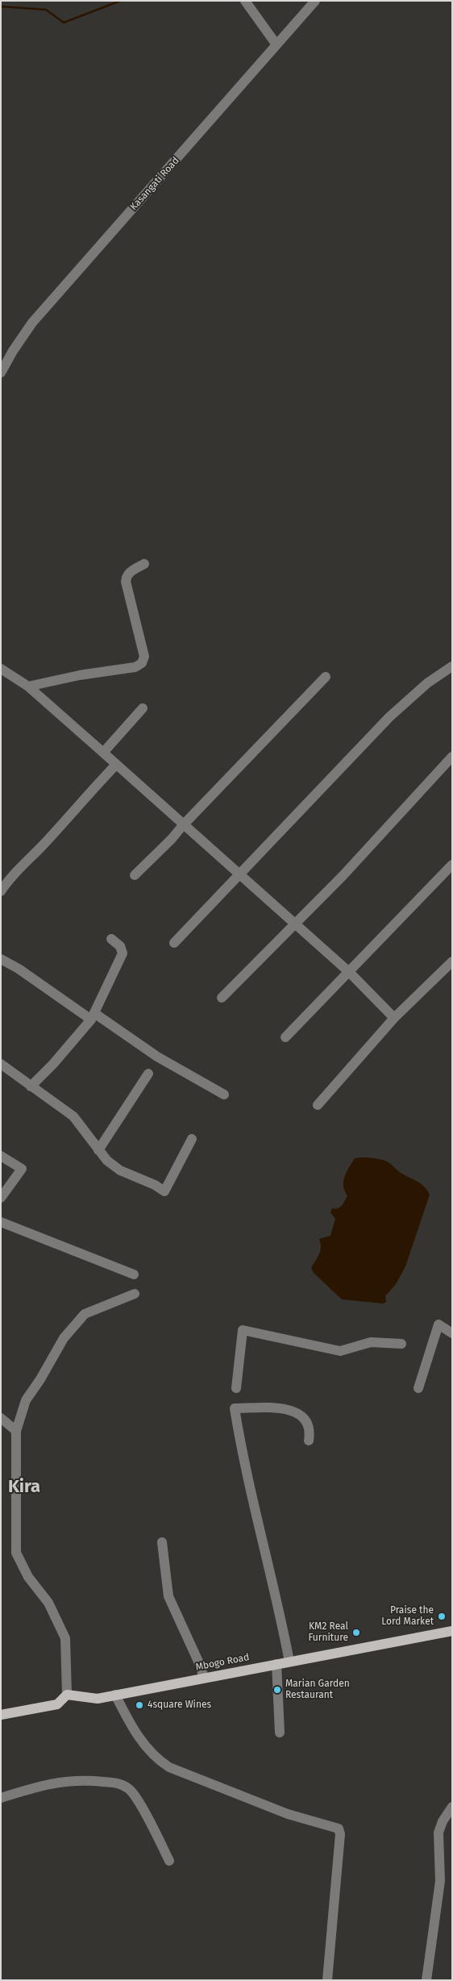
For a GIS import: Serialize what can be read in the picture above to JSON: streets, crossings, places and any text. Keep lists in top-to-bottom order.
{
  "streets": {
    "main road": ["Mbogo Road"],
    "street": ["Kasangati Road"]
  },
  "districts": ["Kira"],
  "places": [
    "Praise the Lord Market",
    "KM2 Real Furniture",
    "Marian Garden Restaurant",
    "4square Wines"
  ]
}
